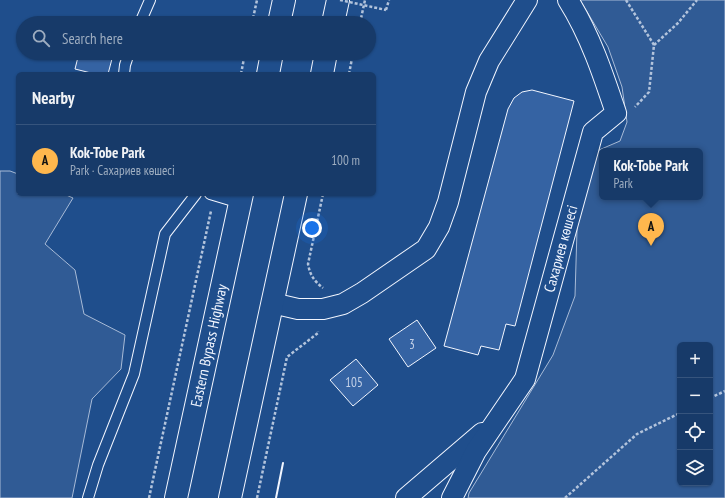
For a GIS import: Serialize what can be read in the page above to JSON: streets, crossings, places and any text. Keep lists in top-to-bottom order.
{
  "streets": {
    "main road": ["Eastern Bypass Highway"],
    "street": ["Сахариев көшесі"]
  },
  "house_numbers": ["3", "105"],
  "page": {
    "search": "Search here",
    "heading": "Nearby",
    "list": [
      {
        "mark": "A",
        "name": "Kok-Tobe Park",
        "note": "Park · Сахариев көшесі",
        "value": "100 m"
      }
    ],
    "popup": ["Kok-Tobe Park", "Park"],
    "pins": "A",
    "map_buttons": ["+", "−"]
  }
}
